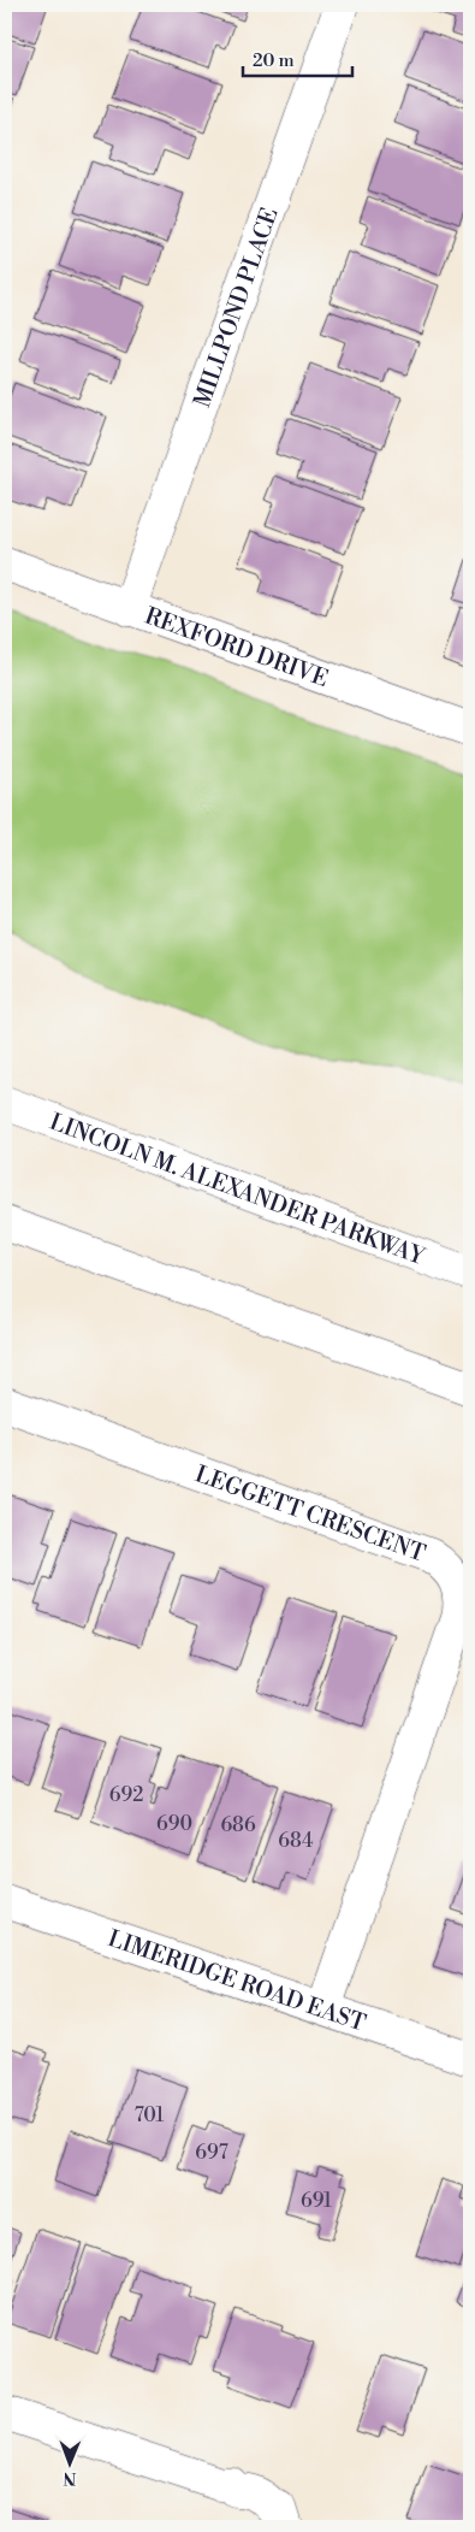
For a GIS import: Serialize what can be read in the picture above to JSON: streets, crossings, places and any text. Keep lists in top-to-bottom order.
{
  "streets": {
    "main road": [
      "MILLPOND PLACE",
      "REXFORD DRIVE",
      "LINCOLN M. ALEXANDER PARKWAY",
      "LEGGETT CRESCENT",
      "LIMERIDGE ROAD EAST"
    ]
  },
  "crossings": [
    ["MILLPOND PLACE", "REXFORD DRIVE"],
    ["LEGGETT CRESCENT", "LIMERIDGE ROAD EAST"]
  ],
  "house_numbers": [
    "692",
    "690",
    "686",
    "684",
    "701",
    "697",
    "691"
  ],
  "scale_bar": "20 m",
  "north": "bottom"
}
